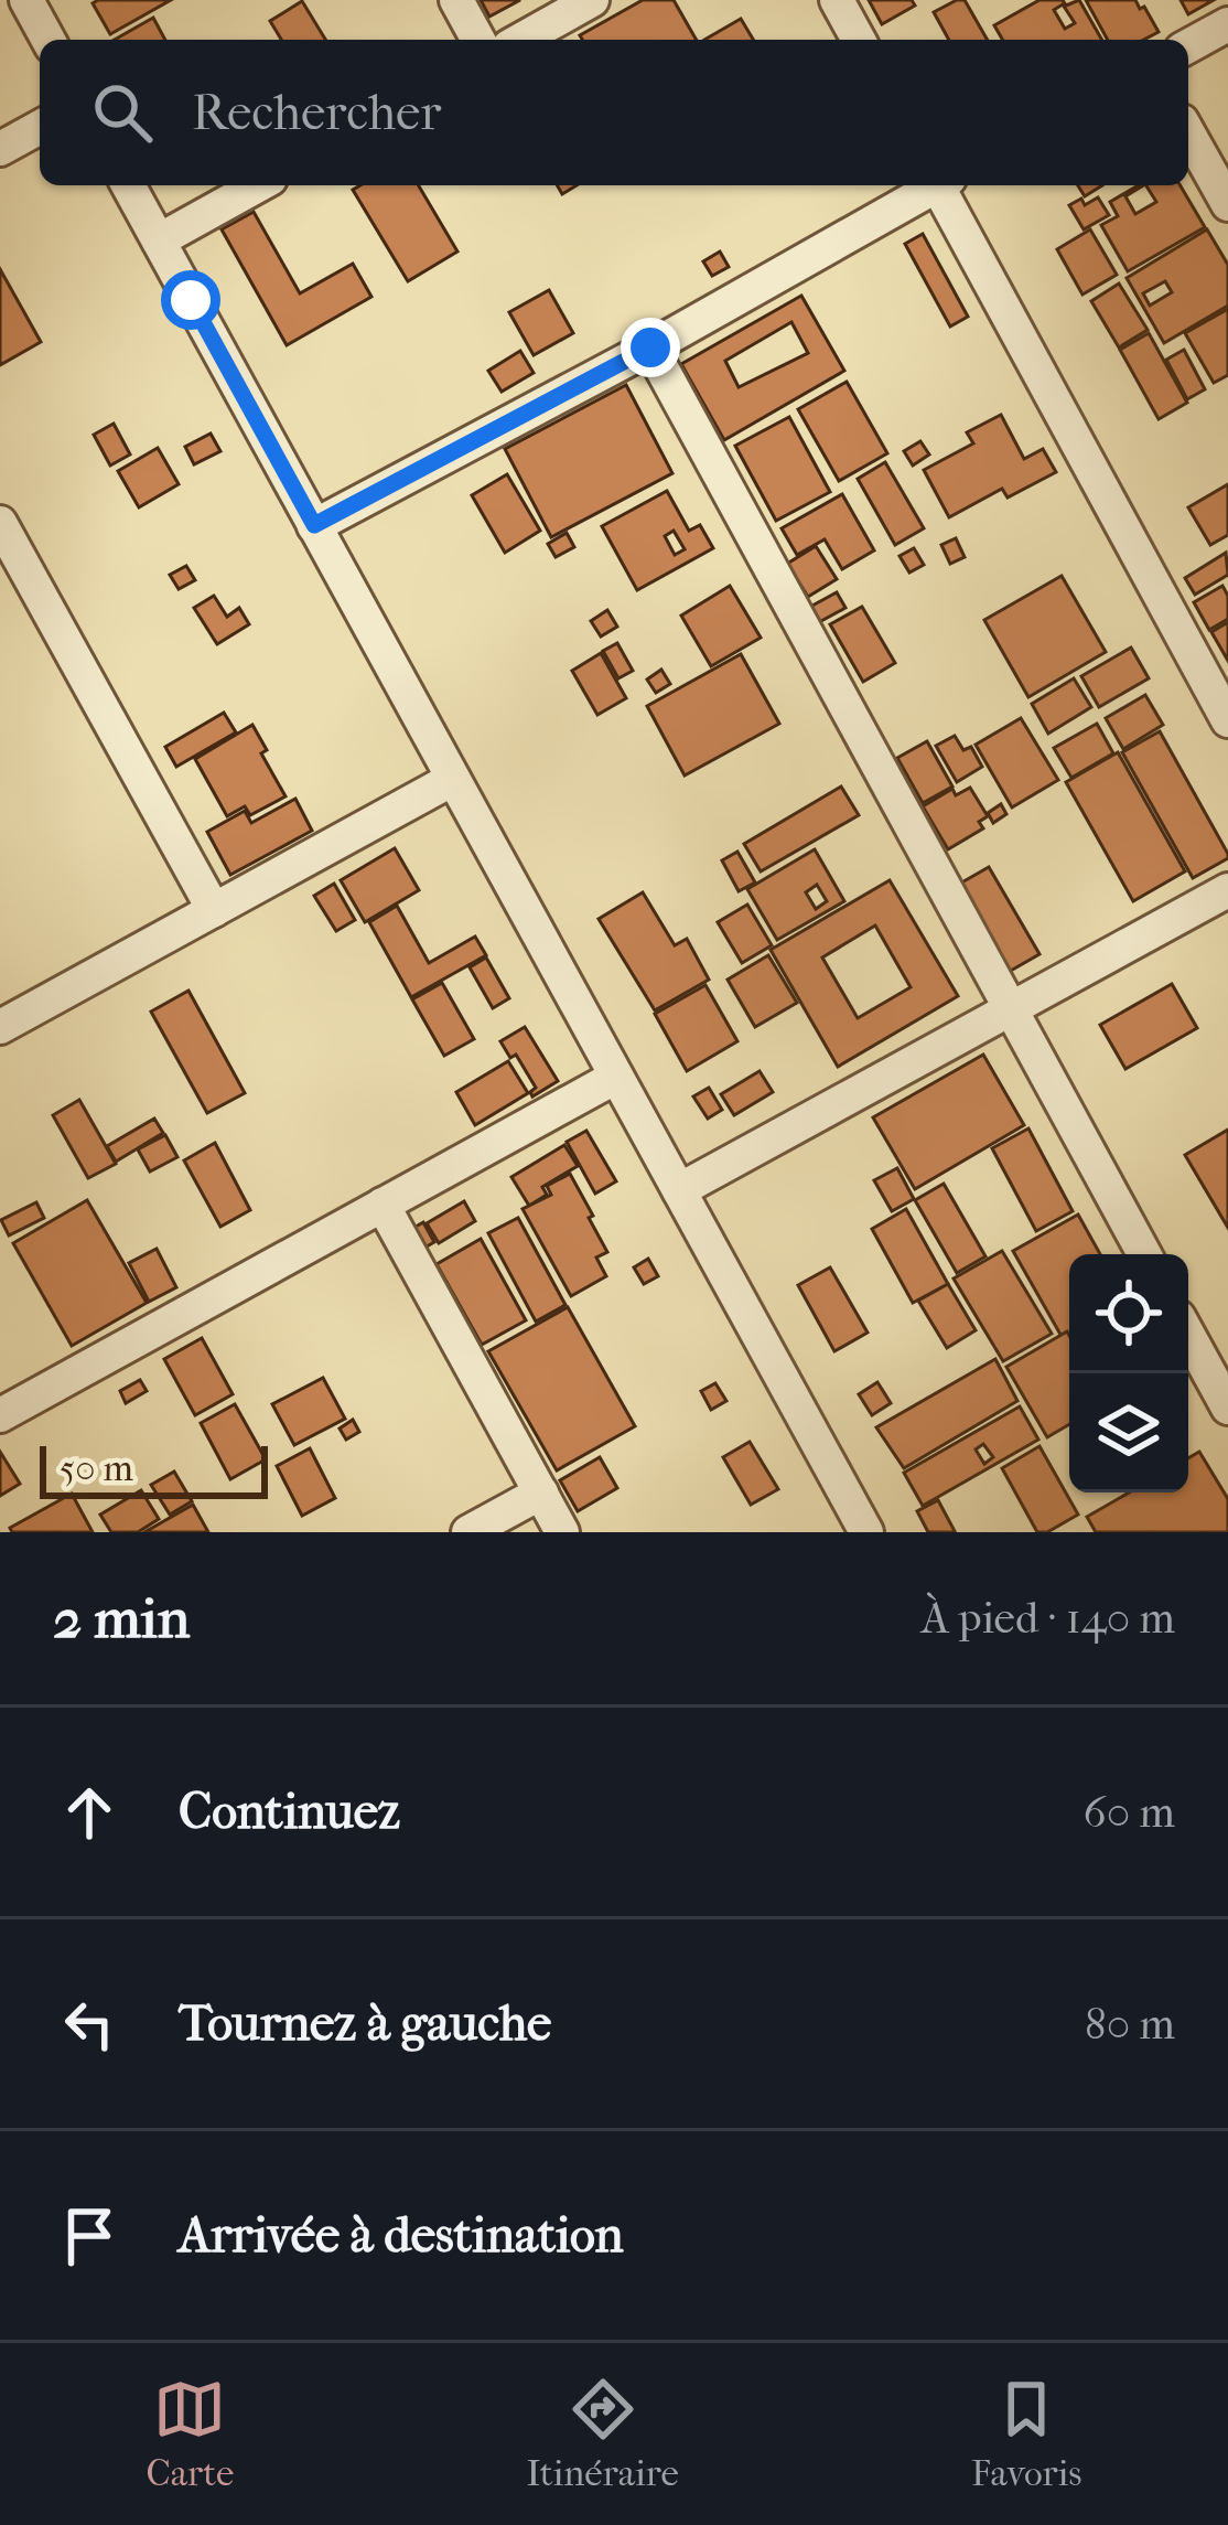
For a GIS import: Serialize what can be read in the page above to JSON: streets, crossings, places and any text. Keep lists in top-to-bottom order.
{
  "scale_bar": "50 m",
  "page": {
    "search": "Rechercher",
    "scale": "50 m",
    "heading": ["2 min", "À pied · 140 m"],
    "list": [
      ["Continuez", "60 m"],
      ["Tournez à gauche", "80 m"],
      "Arrivée à destination"
    ],
    "nav": ["Carte", "Itinéraire", "Favoris"]
  }
}
